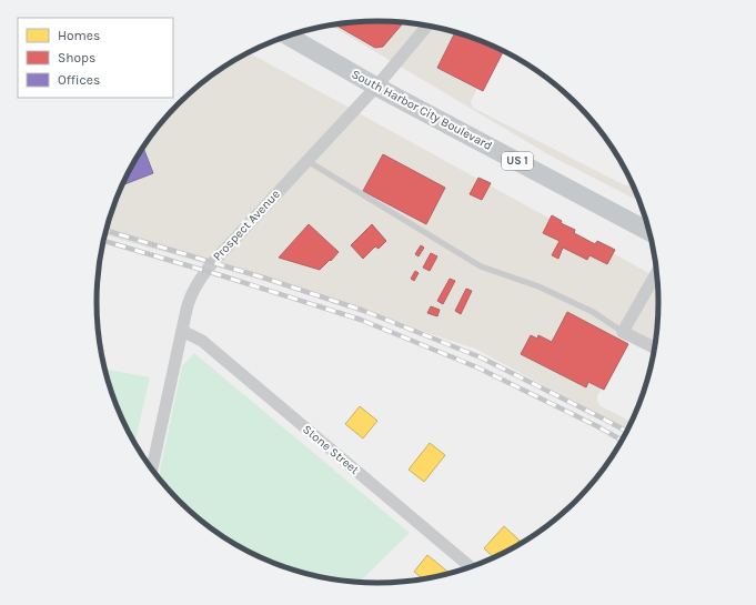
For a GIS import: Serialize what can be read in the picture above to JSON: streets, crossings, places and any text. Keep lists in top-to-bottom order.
{
  "streets": {
    "main road": ["South Harbor City Boulevard", "US 1"],
    "street": ["Prospect Avenue", "Stone Street"]
  },
  "crossings": [
    ["South Harbor City Boulevard", "Prospect Avenue"],
    ["Prospect Avenue", "Stone Street"]
  ],
  "legend": ["Homes", "Shops", "Offices"]
}
